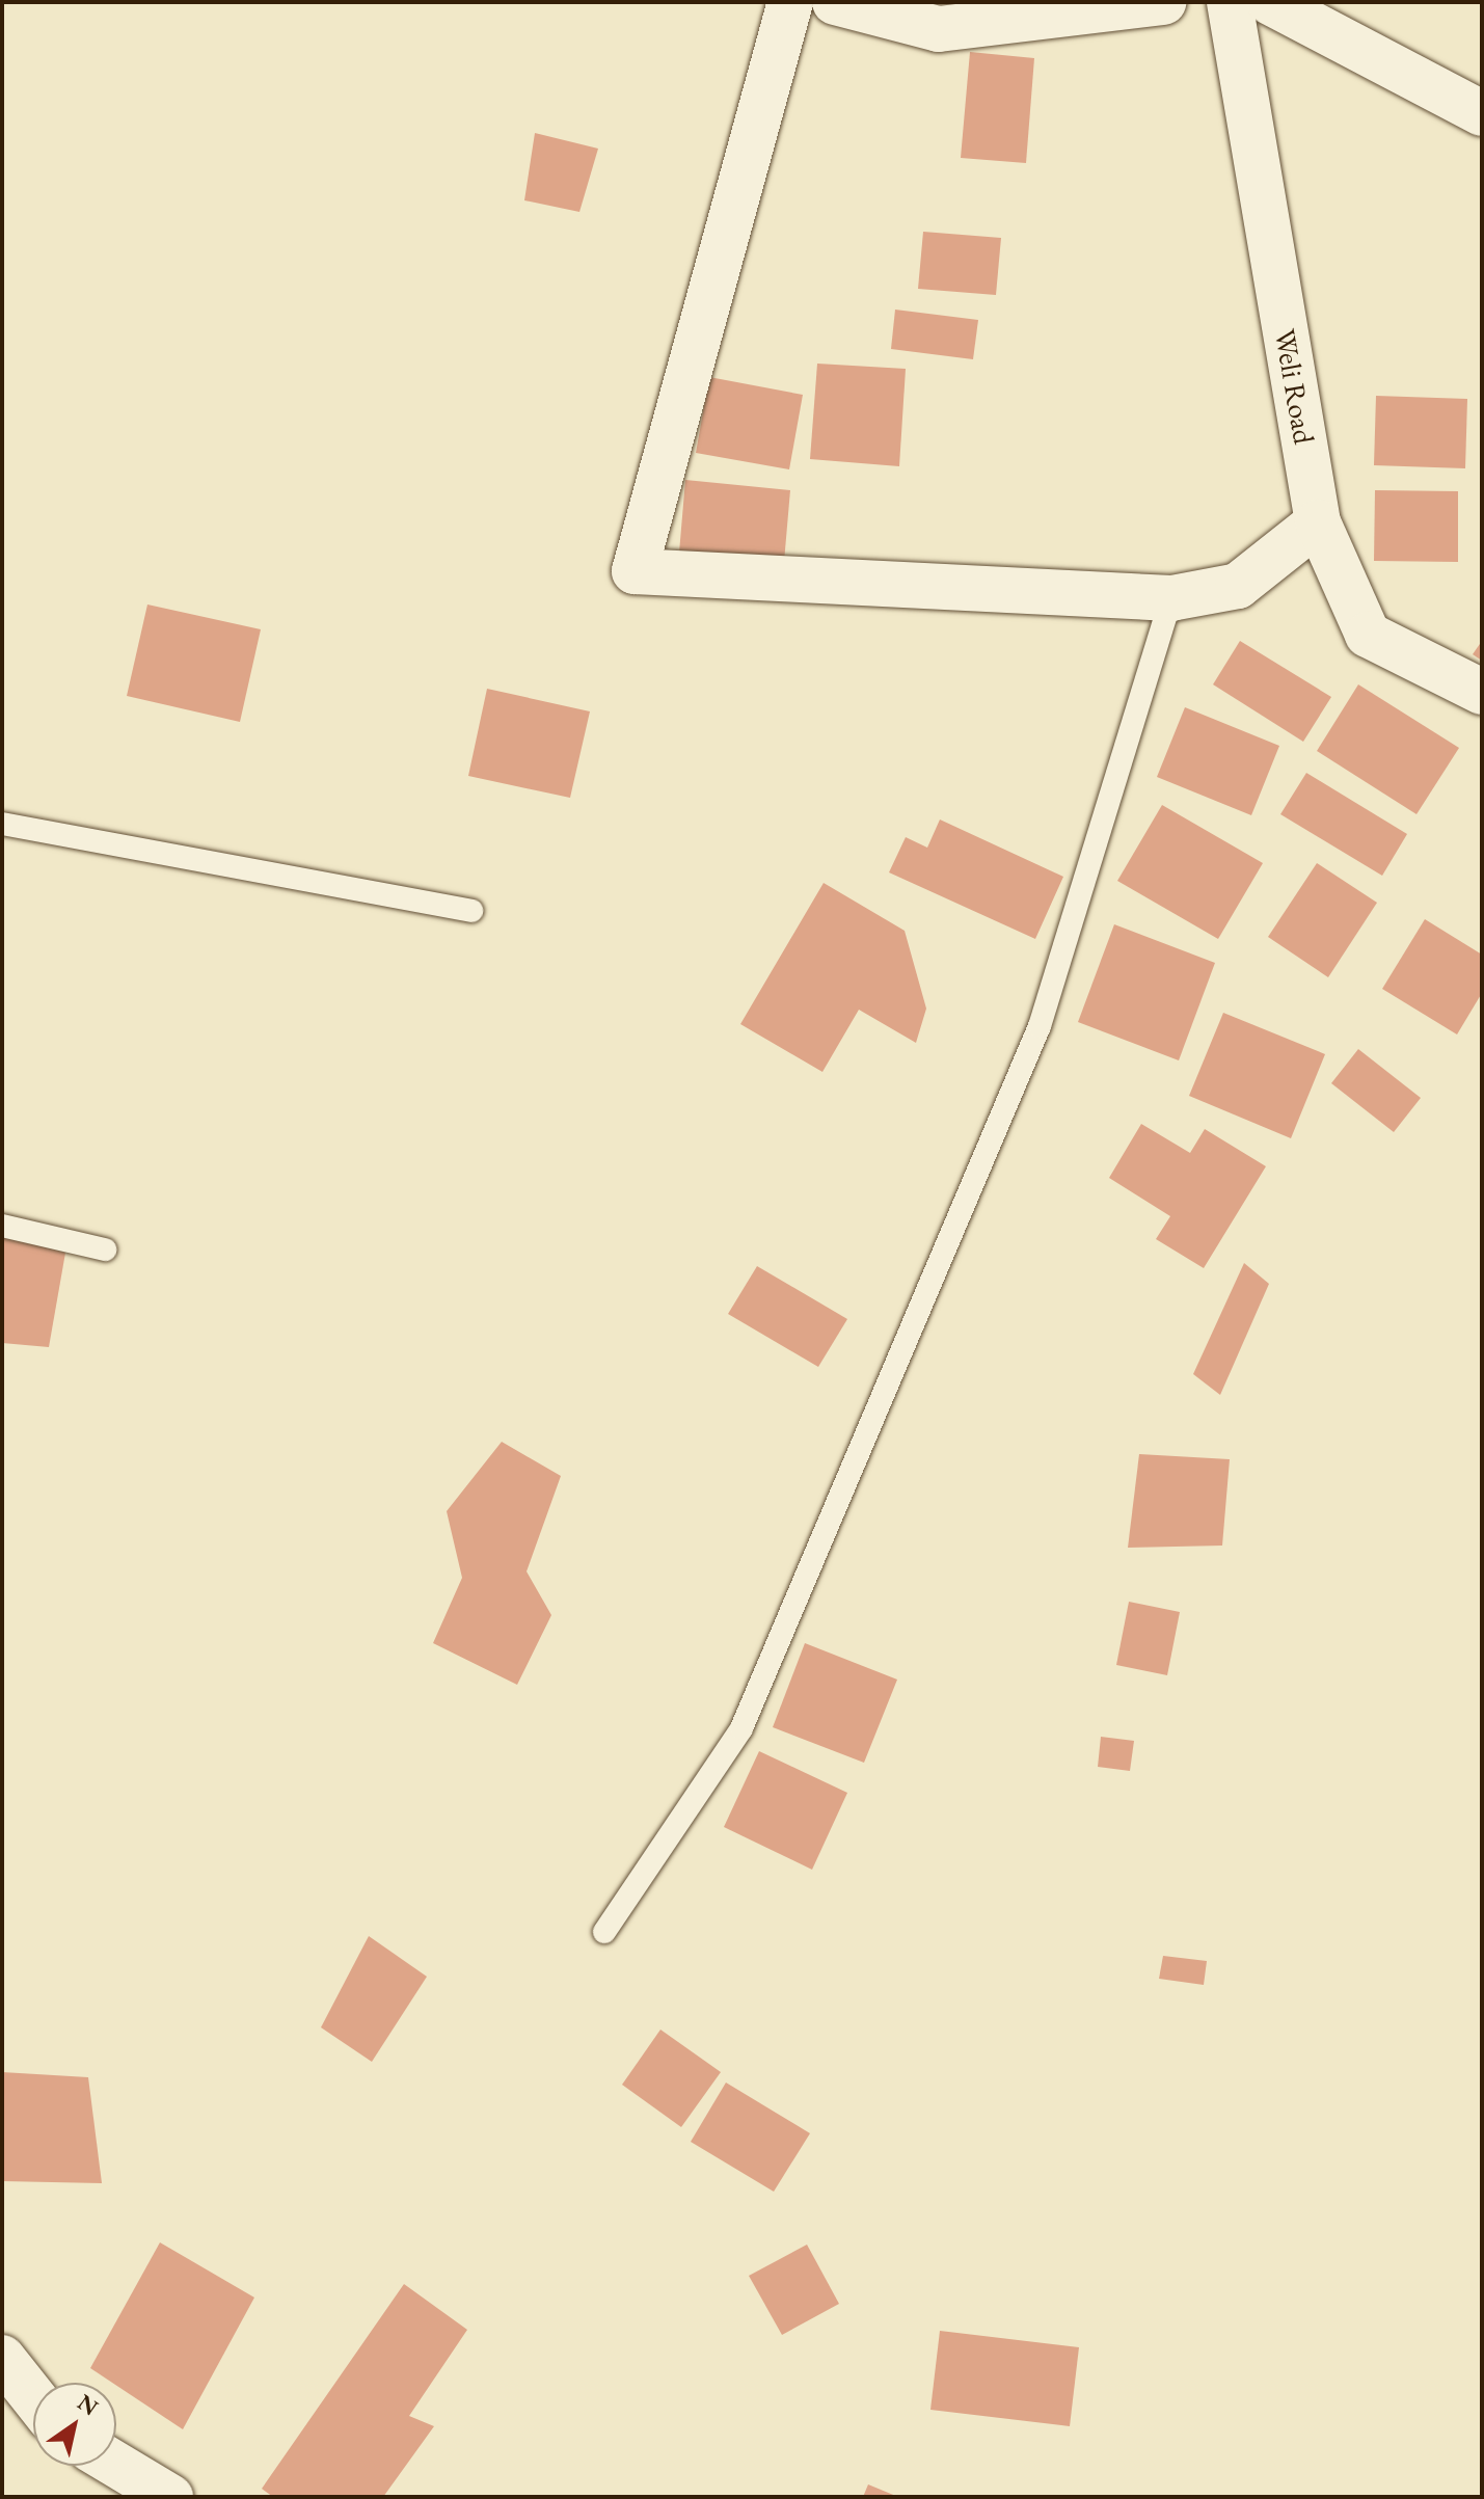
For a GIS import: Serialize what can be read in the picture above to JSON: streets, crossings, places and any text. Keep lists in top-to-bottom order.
{
  "streets": {
    "street": ["Weli Road"]
  },
  "north": "top right"
}
